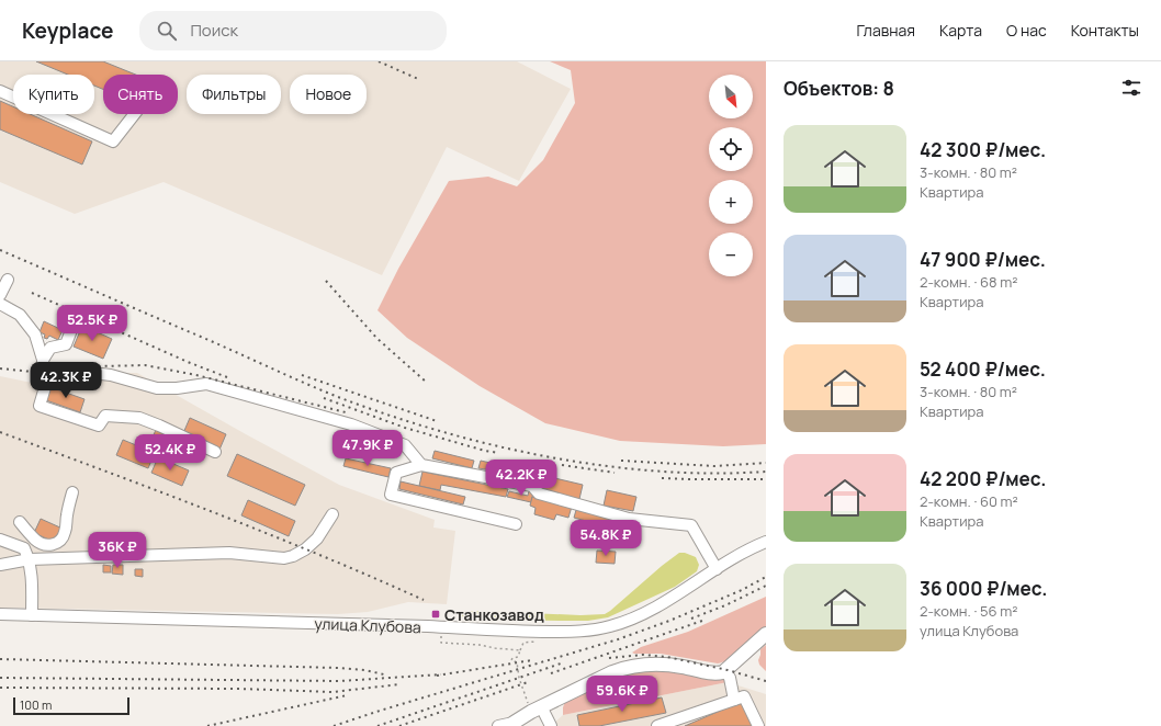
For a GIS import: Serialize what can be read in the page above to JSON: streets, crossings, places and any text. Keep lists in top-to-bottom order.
{
  "streets": {
    "street": ["улица Клубова"]
  },
  "places": {
    "transit": ["Станкозавод"]
  },
  "scale_bar": "100 m",
  "north": "bottom right",
  "page": {
    "header": "Keyplace",
    "search": "Поиск",
    "nav": [
      "Главная",
      "Карта",
      "О нас",
      "Контакты"
    ],
    "heading": "Объектов: 8",
    "map_buttons": ["+", "−"],
    "chip": [
      "Купить",
      "Снять",
      "Фильтры",
      "Новое"
    ],
    "list": [
      {
        "name": "42 300 ₽/мес.",
        "note": "3-комн. · 80 m² · Квартира"
      },
      {
        "name": "47 900 ₽/мес.",
        "note": "2-комн. · 68 m² · Квартира"
      },
      {
        "name": "52 400 ₽/мес.",
        "note": "3-комн. · 80 m² · Квартира"
      },
      {
        "name": "42 200 ₽/мес.",
        "note": "2-комн. · 60 m² · Квартира"
      },
      {
        "name": "36 000 ₽/мес.",
        "note": "2-комн. · 56 m² · улица Клубова"
      }
    ],
    "price": [
      "52.5K ₽",
      "42.3K ₽",
      "47.9K ₽",
      "52.4K ₽",
      "42.2K ₽",
      "54.8K ₽",
      "36K ₽",
      "59.6K ₽"
    ],
    "scale": "100 m"
  }
}
